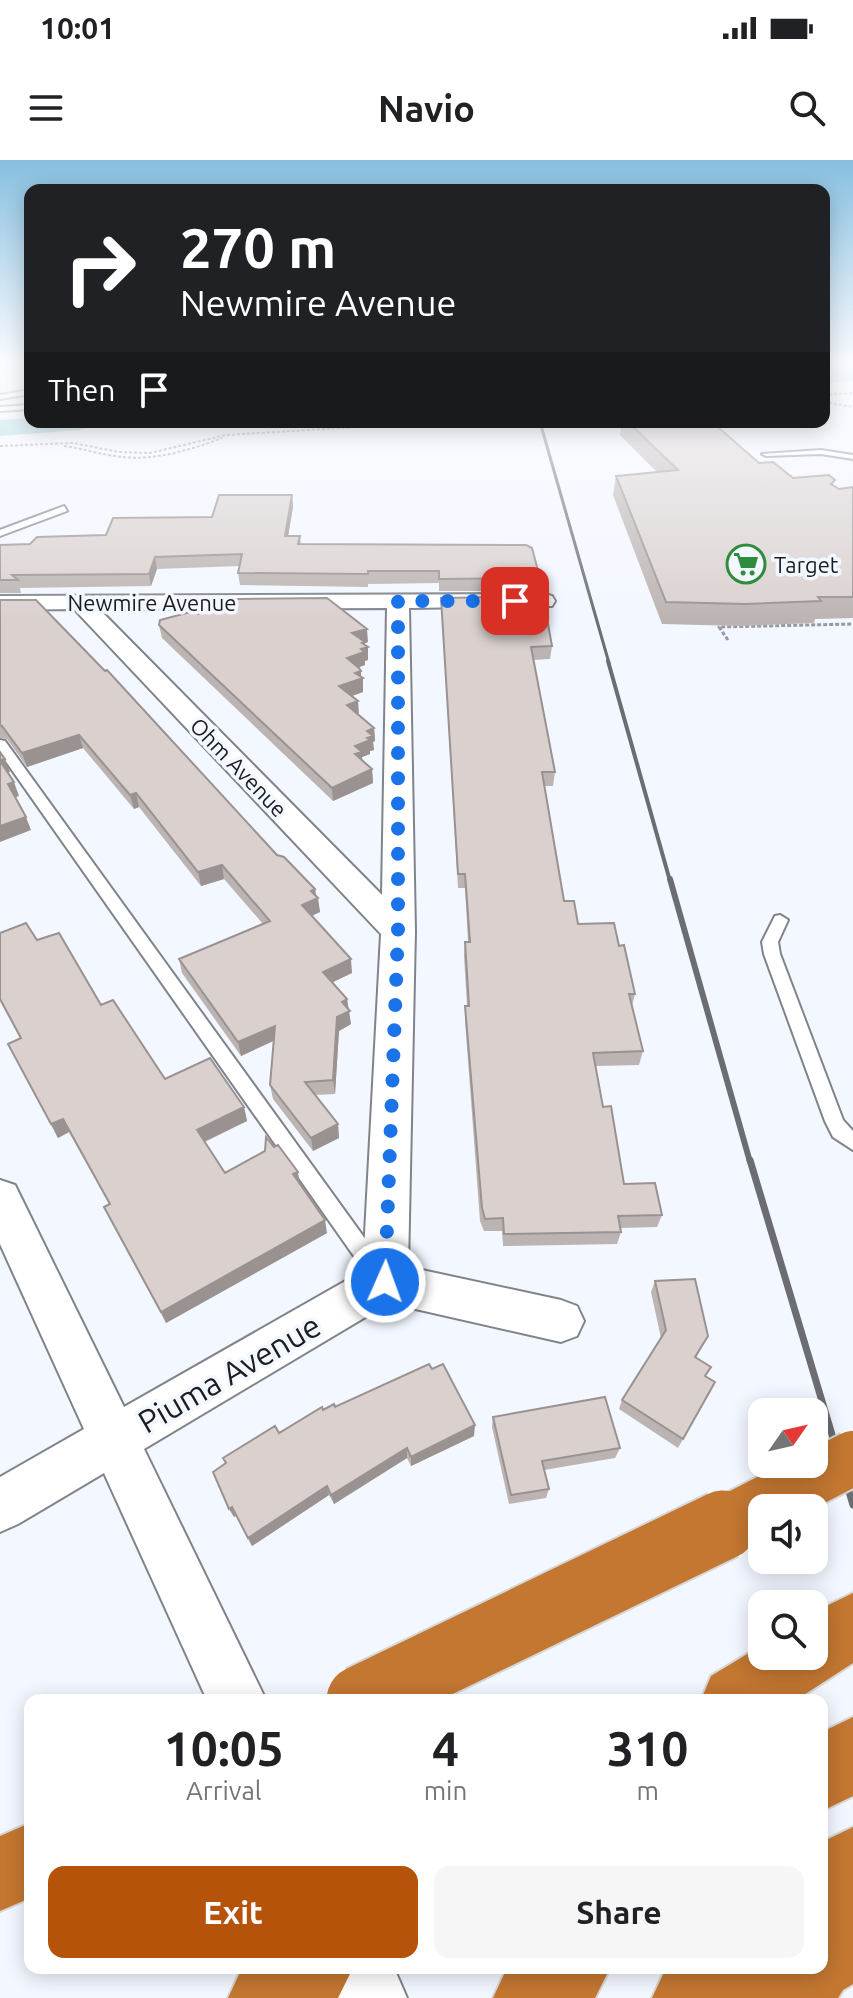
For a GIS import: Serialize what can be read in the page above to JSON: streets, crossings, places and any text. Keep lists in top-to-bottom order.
{
  "streets": {
    "street": ["Newmire Avenue", "Ohm Avenue", "Piuma Avenue"]
  },
  "crossings": [
    ["Newmire Avenue", "Ohm Avenue"]
  ],
  "places": {
    "supermarket": ["Target"]
  },
  "north": "top right",
  "page": {
    "status": "10:01",
    "header": "Navio",
    "turn": ["270 m", "Newmire Avenue"],
    "then": "Then",
    "eta": [
      "10:05",
      "Arrival",
      "4",
      "min",
      "310",
      "m"
    ],
    "buttons": ["Exit", "Share"]
  }
}
